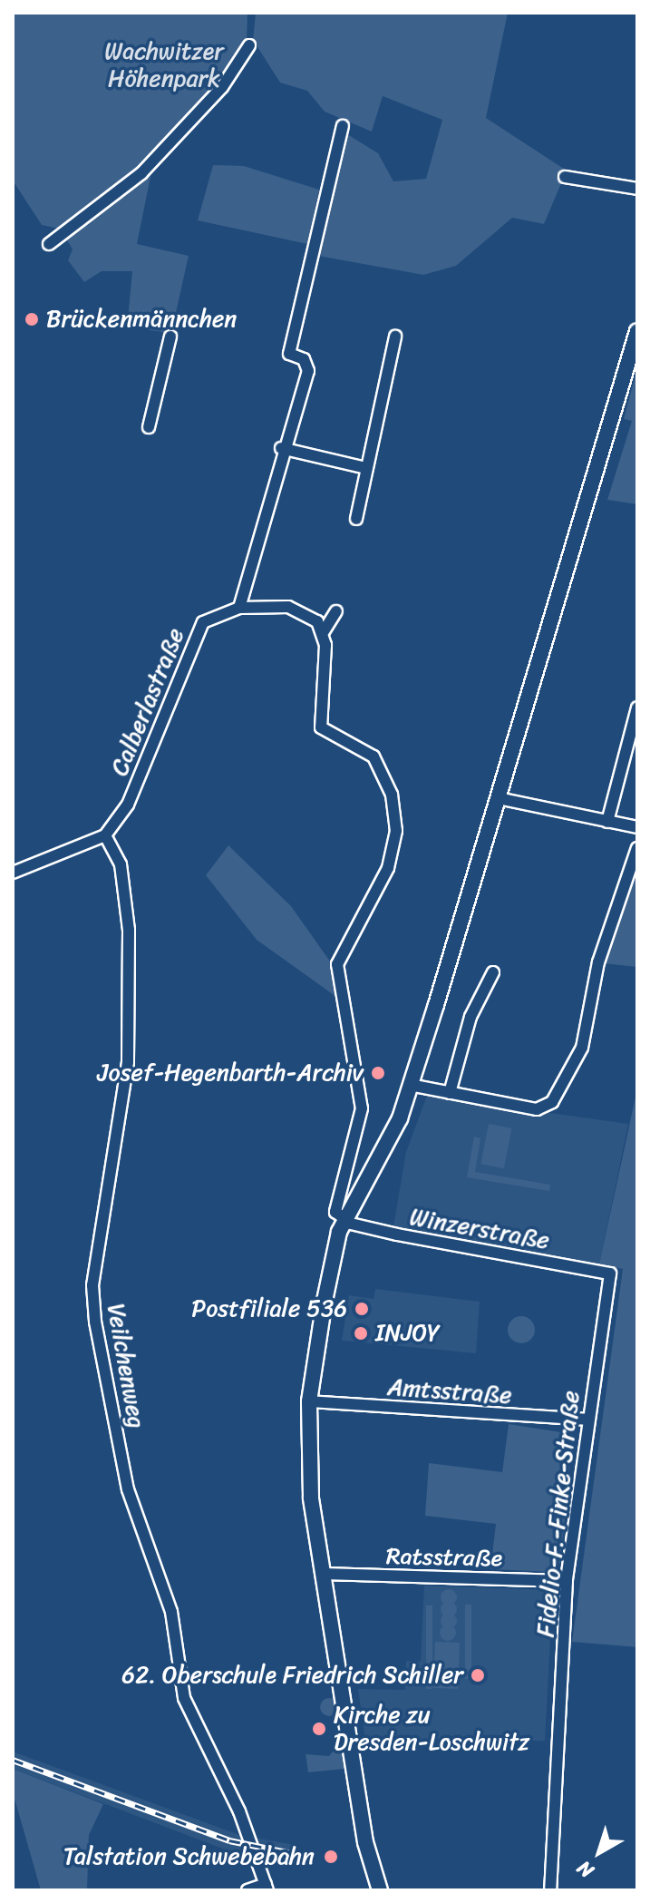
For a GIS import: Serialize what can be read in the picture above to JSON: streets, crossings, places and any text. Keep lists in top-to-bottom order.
{
  "streets": {
    "street": [
      "Calberlastraße",
      "Winzerstraße",
      "Veilchenweg",
      "Amtsstraße",
      "Fidelio-F.-Finke-Straße",
      "Ratsstraße"
    ]
  },
  "crossings": [
    ["Calberlastraße", "Veilchenweg"],
    ["Winzerstraße", "Fidelio-F.-Finke-Straße"],
    ["Amtsstraße", "Fidelio-F.-Finke-Straße"],
    ["Fidelio-F.-Finke-Straße", "Ratsstraße"]
  ],
  "parks": ["Wachwitzer Höhenpark"],
  "places": [
    "Brückenmännchen",
    "Josef-Hegenbarth-Archiv",
    "Postfiliale 536",
    "INJOY",
    "62. Oberschule Friedrich Schiller",
    "Kirche zu Dresden-Loschwitz",
    "Talstation Schwebebahn"
  ],
  "north": "bottom left"
}
